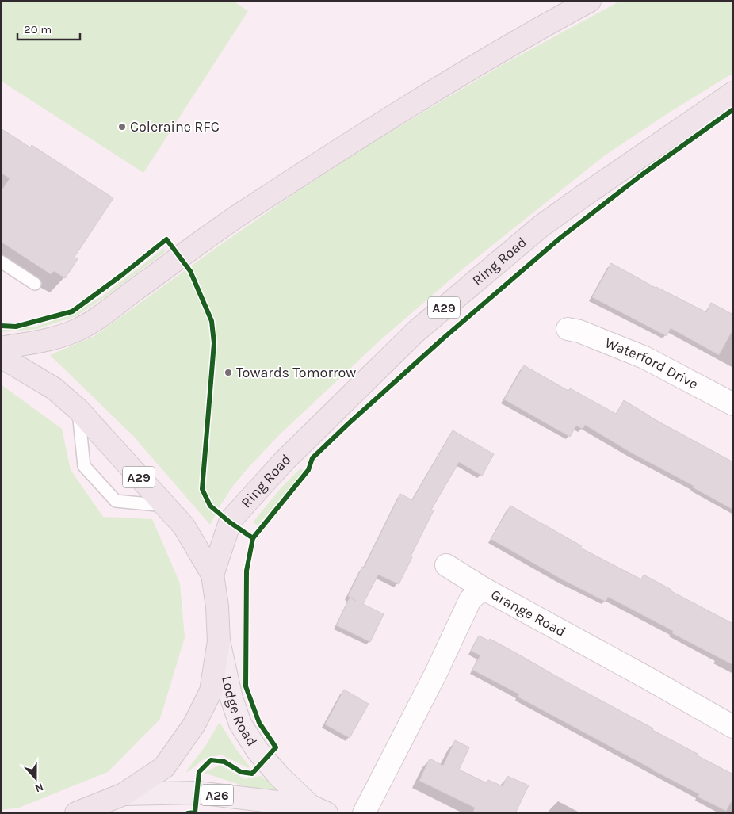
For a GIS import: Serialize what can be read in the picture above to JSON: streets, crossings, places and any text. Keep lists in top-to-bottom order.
{
  "streets": {
    "highway": ["Ring Road", "A29"],
    "main road": ["Lodge Road", "A26"],
    "street": ["Waterford Drive", "Grange Road"]
  },
  "crossings": [
    ["Ring Road", "A29"],
    ["A29", "Lodge Road"]
  ],
  "places": ["Coleraine RFC", "Towards Tomorrow"],
  "scale_bar": "20 m",
  "north": "bottom"
}
